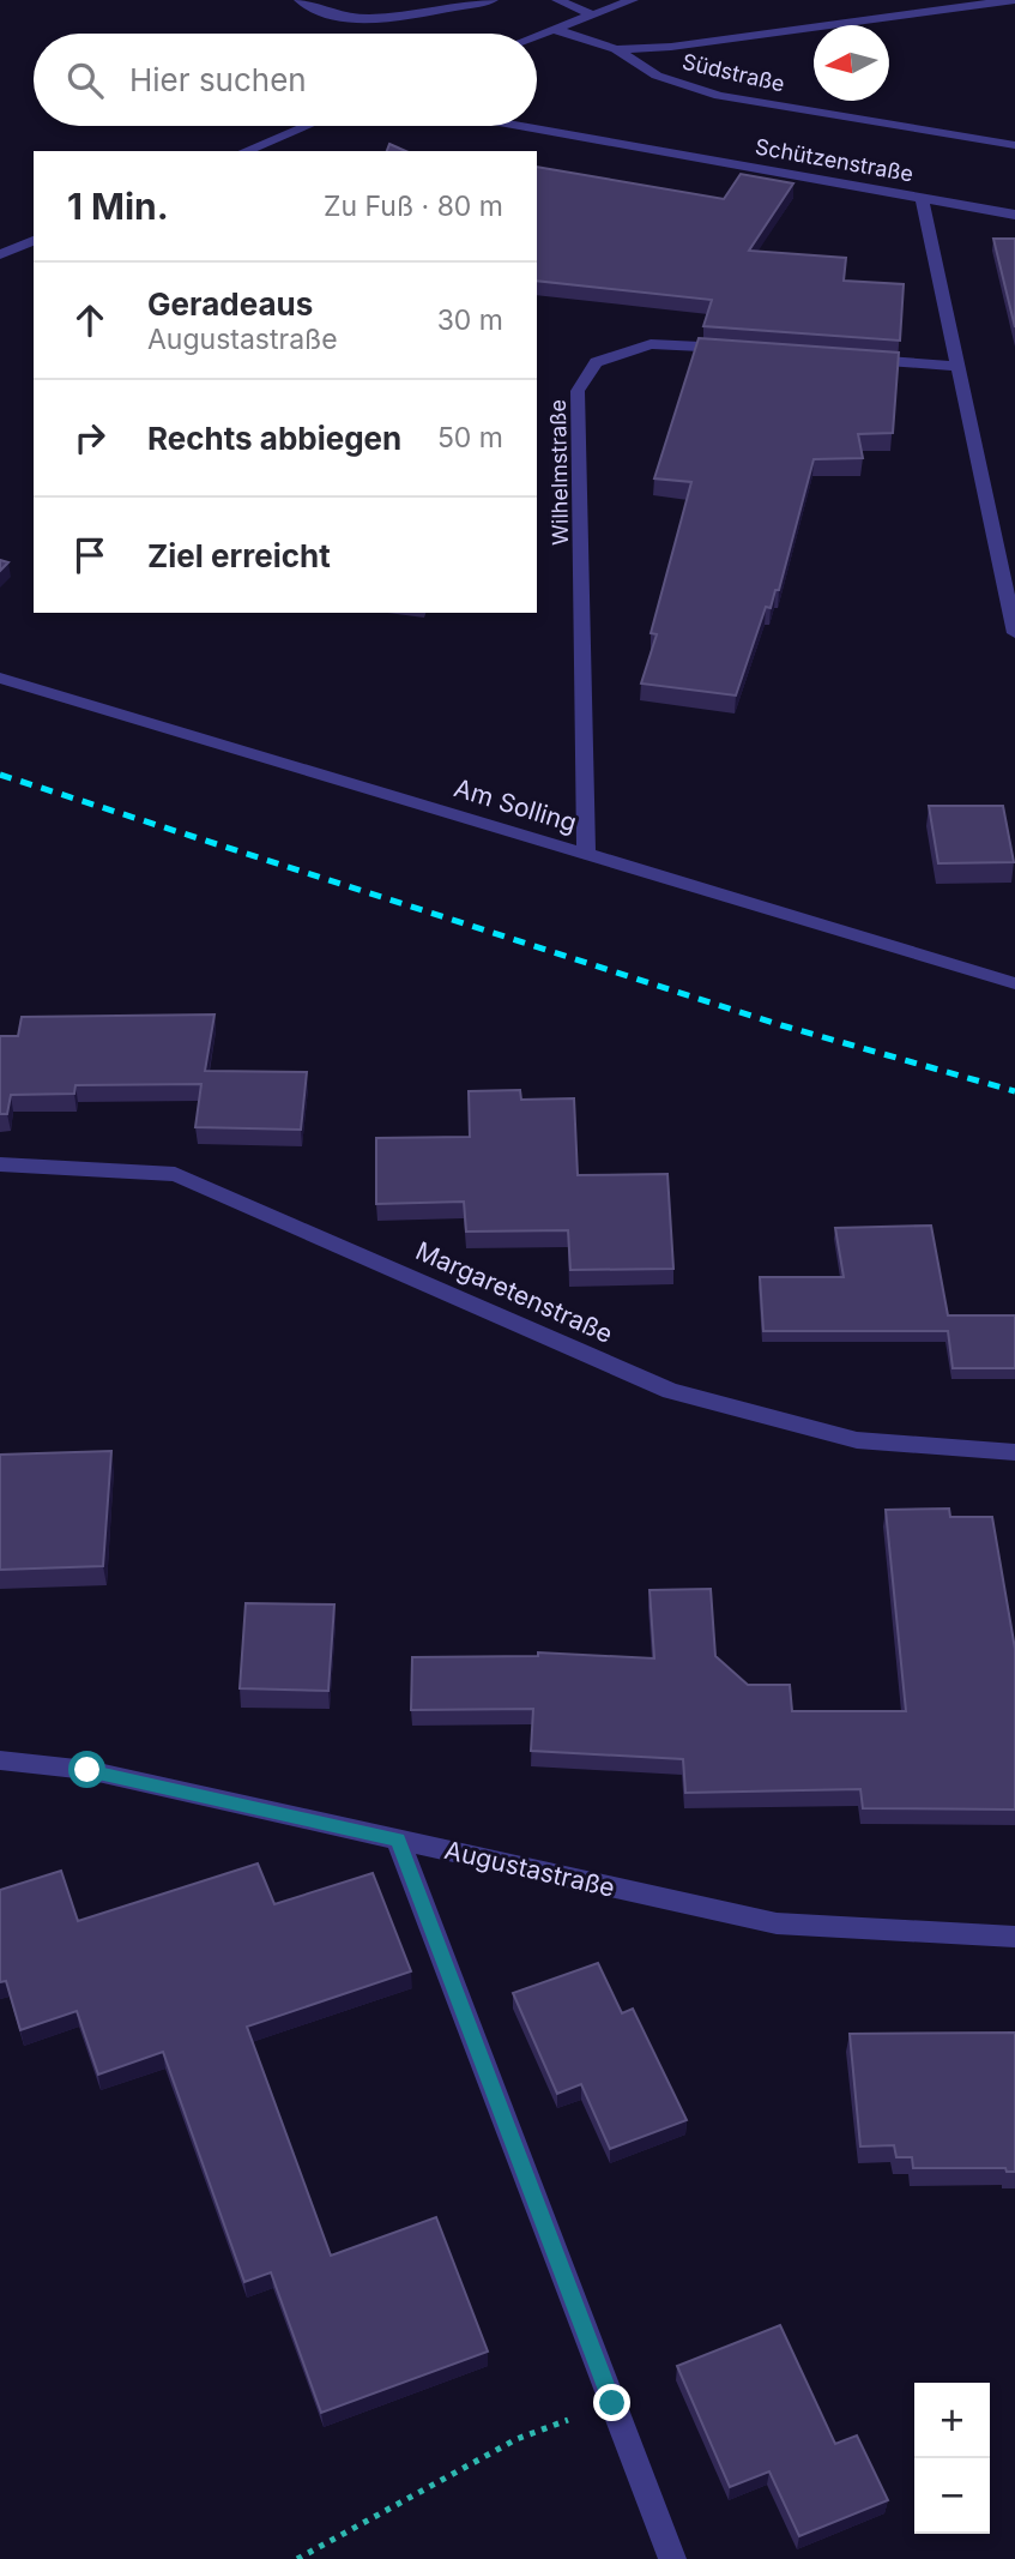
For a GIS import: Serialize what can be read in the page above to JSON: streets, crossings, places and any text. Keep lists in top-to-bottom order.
{
  "streets": {
    "street": [
      "Südstraße",
      "Schützenstraße",
      "Wilhelmstraße",
      "Am Solling",
      "Margaretenstraße",
      "Augustastraße"
    ]
  },
  "crossings": [
    ["Wilhelmstraße", "Am Solling"]
  ],
  "north": "left",
  "page": {
    "search": "Hier suchen",
    "heading": ["1 Min.", "Zu Fuß · 80 m"],
    "list": [
      ["Geradeaus", "Augustastraße", "30 m"],
      ["Rechts abbiegen", "50 m"],
      "Ziel erreicht"
    ],
    "map_buttons": ["+", "−"]
  }
}
